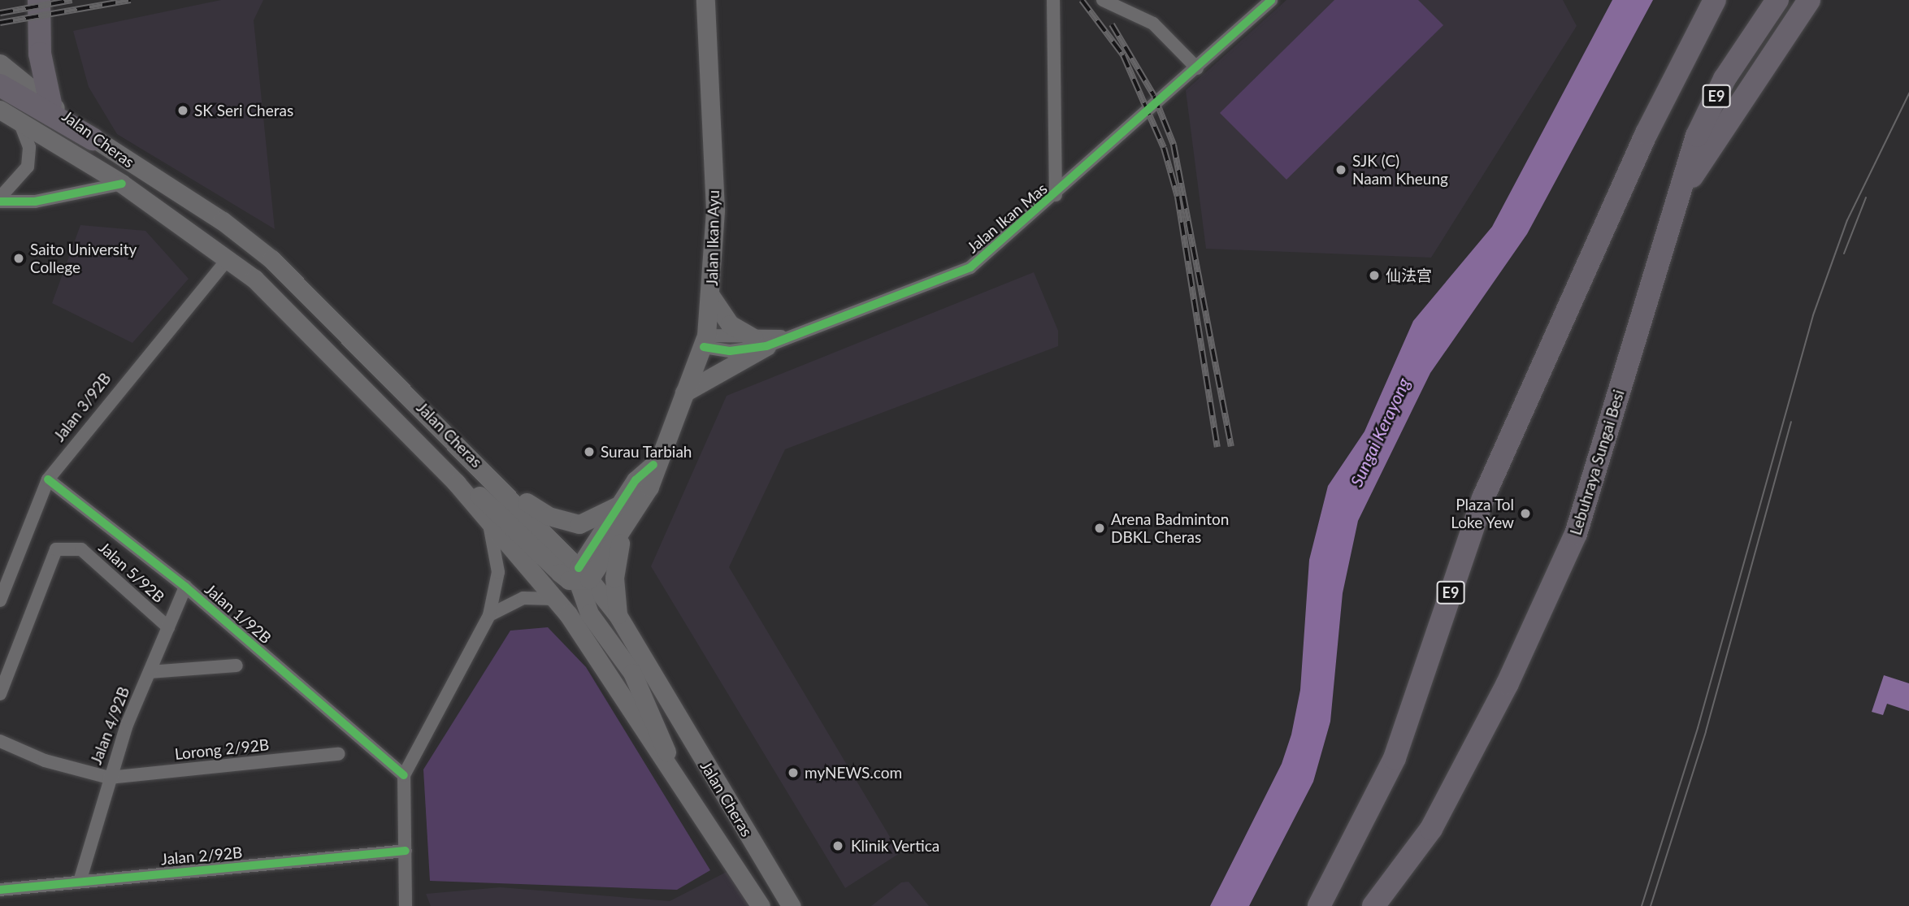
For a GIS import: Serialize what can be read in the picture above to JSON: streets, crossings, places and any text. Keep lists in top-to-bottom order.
{
  "streets": {
    "highway": ["E9", "Lebuhraya Sungai Besi"],
    "main road": ["Jalan Cheras", "Jalan Ikan Ayu"],
    "street": [
      "Jalan Ikan Mas",
      "Jalan 3/92B",
      "Jalan 5/92B",
      "Jalan 1/92B",
      "Jalan 4/92B",
      "Lorong 2/92B",
      "Jalan 2/92B"
    ]
  },
  "crossings": [
    ["Jalan Cheras", "Jalan Ikan Ayu"],
    ["Jalan Cheras", "Jalan 3/92B"],
    ["Jalan Ikan Mas", "Jalan Ikan Ayu"],
    ["Jalan 3/92B", "Jalan 1/92B"],
    ["Jalan 5/92B", "Jalan 4/92B"],
    ["Jalan 1/92B", "Jalan 4/92B"],
    ["Jalan 4/92B", "Lorong 2/92B"],
    ["Jalan 4/92B", "Jalan 2/92B"]
  ],
  "water": ["Sungai Kerayong"],
  "places": [
    "SK Seri Cheras",
    "SJK (C) Naam Kheung",
    "Saito University College",
    "仙法宫",
    "Surau Tarbiah",
    "Plaza Tol Loke Yew",
    "Arena Badminton DBKL Cheras",
    "myNEWS.com",
    "Klinik Vertica"
  ]
}
